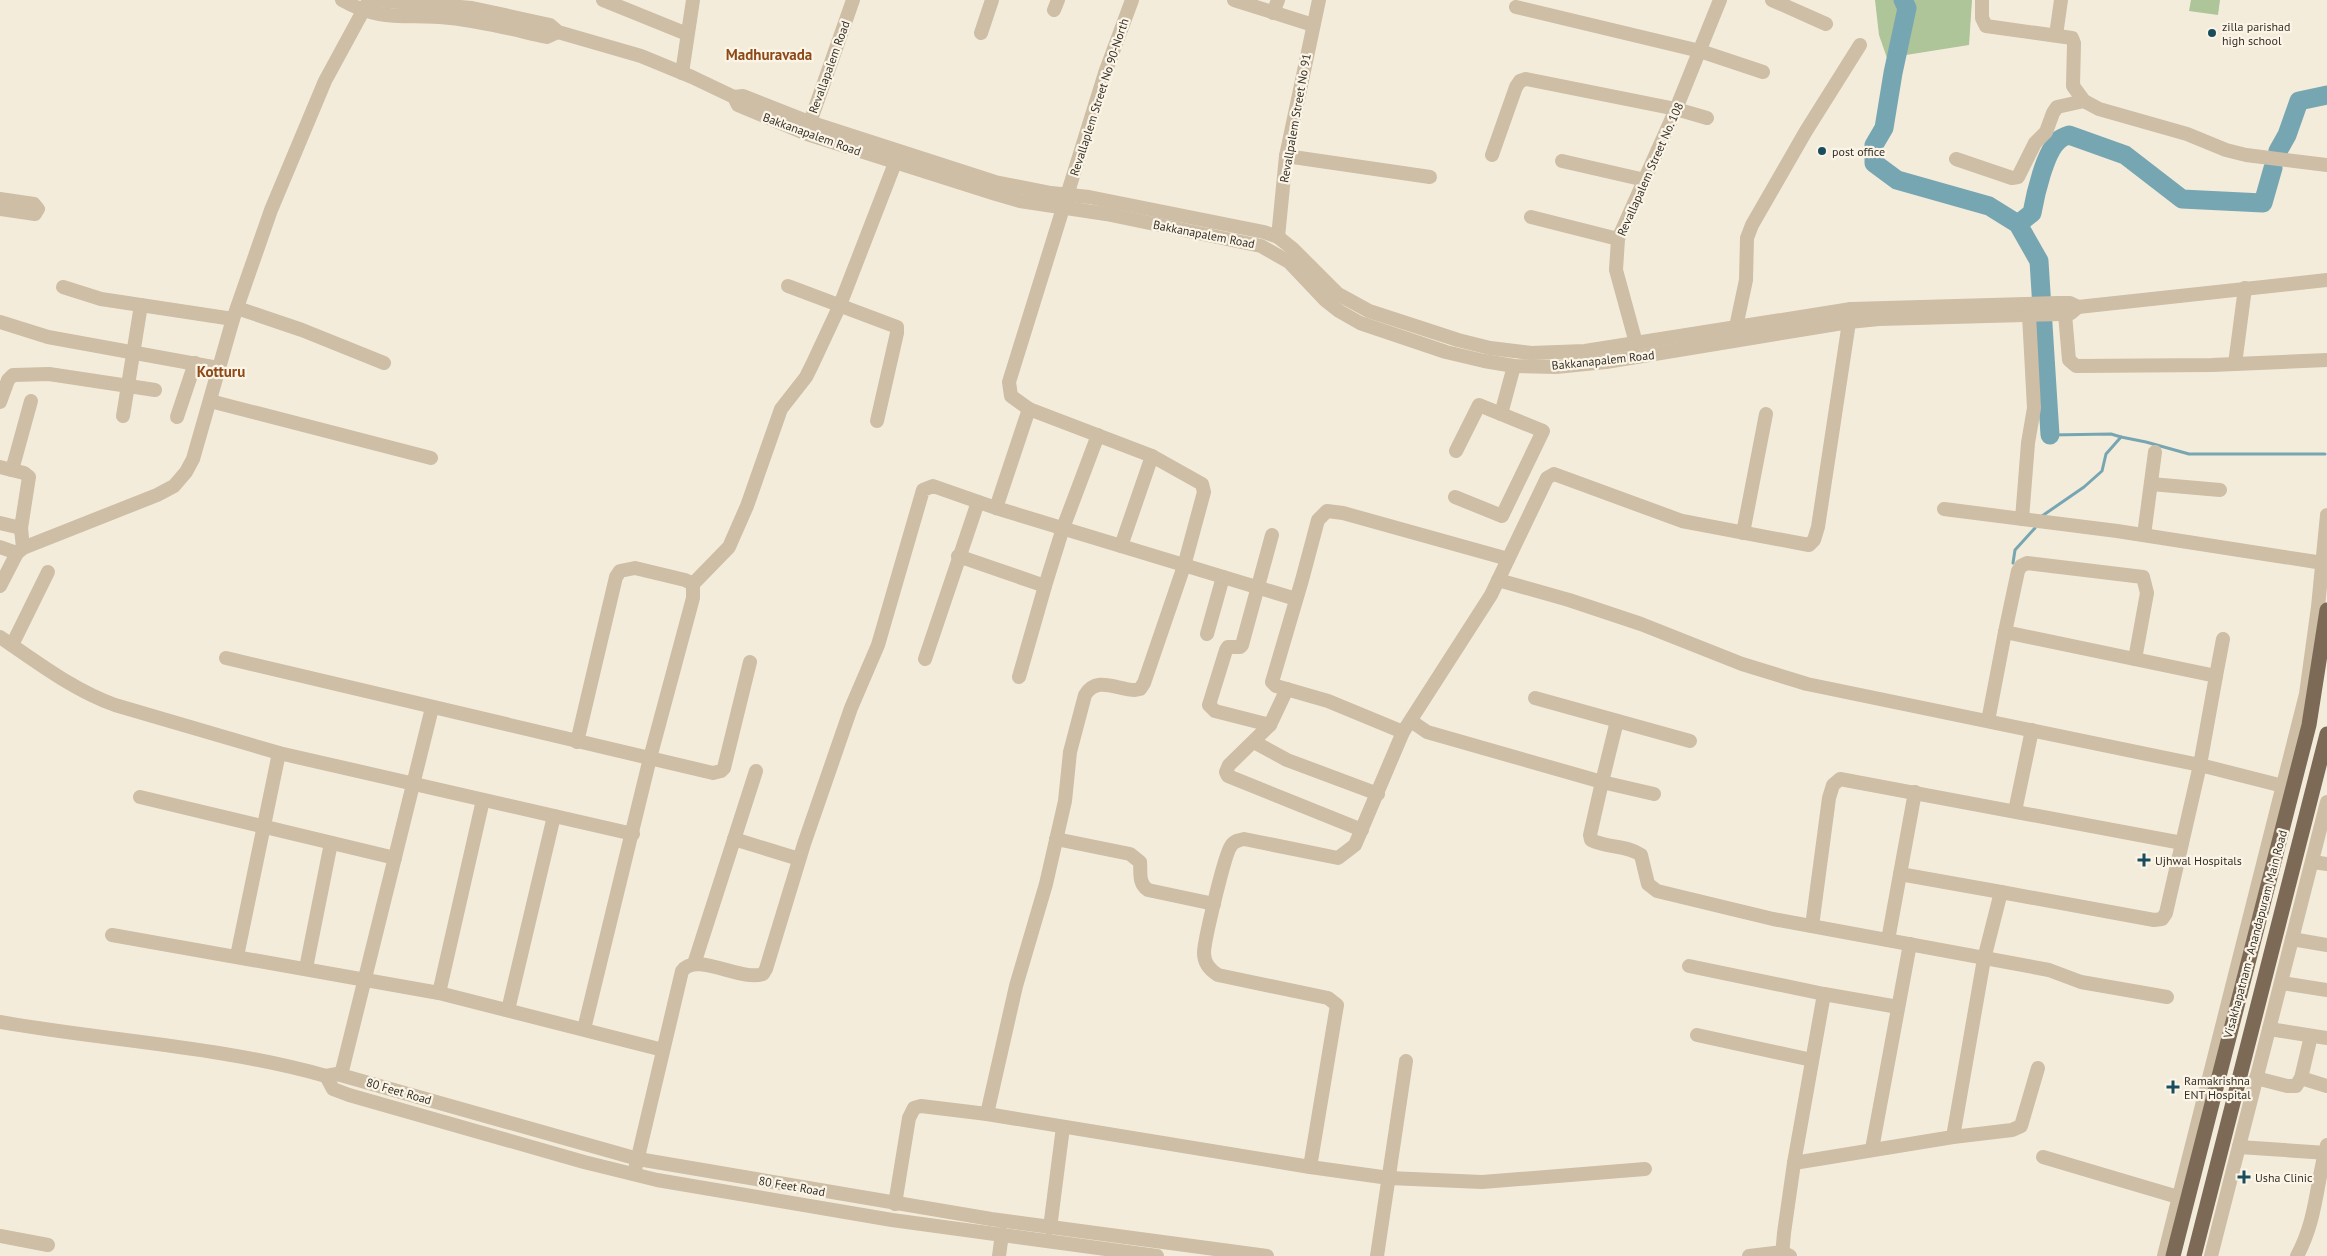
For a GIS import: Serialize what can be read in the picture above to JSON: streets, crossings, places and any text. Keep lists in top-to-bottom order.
{
  "streets": {
    "main road": ["Visakhapatnam - Anandapuram Main Road"],
    "street": [
      "Revallapalem Road",
      "Revallaplem Street No 90-North",
      "Revallpalem Street No 91",
      "Bakkanapalem Road",
      "Revallapalem Street No. 108",
      "80 Feet Road"
    ]
  },
  "crossings": [
    ["Revallapalem Road", "Bakkanapalem Road"],
    ["Revallaplem Street No 90-North", "Bakkanapalem Road"]
  ],
  "districts": ["Madhuravada", "Kotturu"],
  "places": {
    "other": ["zilla parishad high school", "post office"],
    "health": ["Ujhwal Hospitals", "Ramakrishna ENT Hospital", "Usha Clinic"]
  }
}
